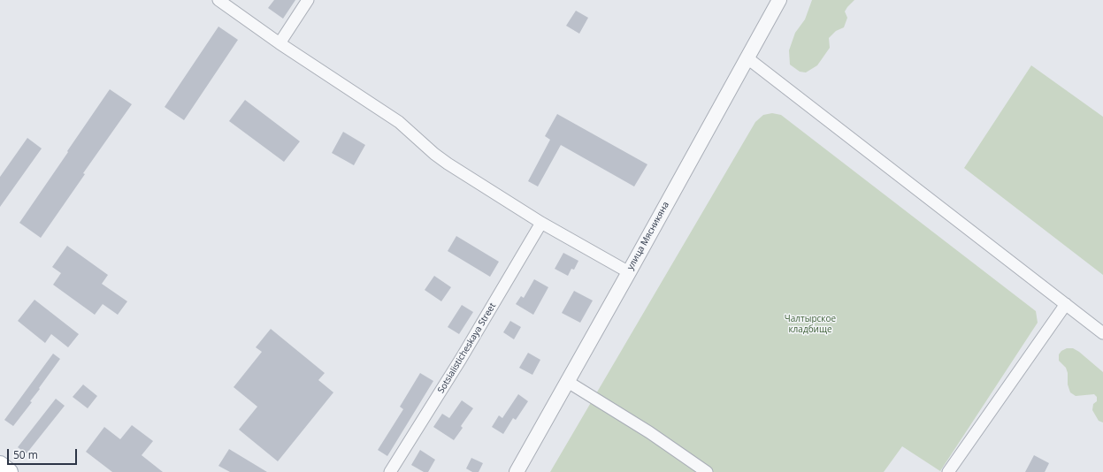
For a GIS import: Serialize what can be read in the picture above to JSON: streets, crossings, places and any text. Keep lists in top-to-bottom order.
{
  "streets": {
    "street": ["улица Мясникяна", "Sotsialisticheskaya Street"]
  },
  "parks": ["Чалтырское кладбище"],
  "scale_bar": "50 m"
}
